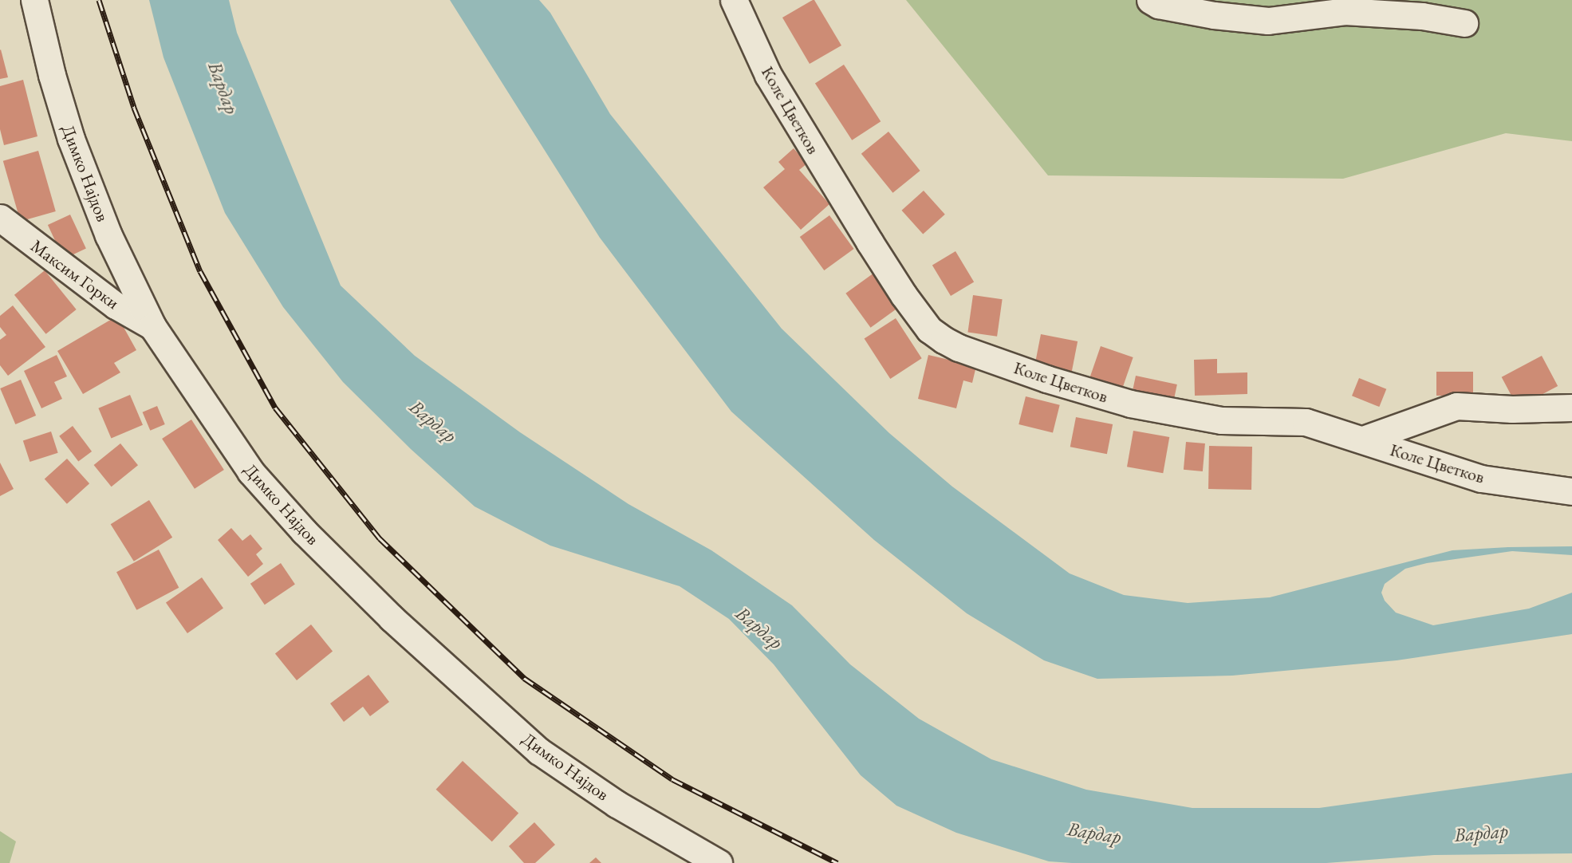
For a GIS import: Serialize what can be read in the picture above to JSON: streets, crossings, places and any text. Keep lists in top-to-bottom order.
{
  "streets": {
    "street": ["Коле Цветков", "Димко Најдов", "Максим Горки"]
  },
  "crossings": [
    ["Димко Најдов", "Максим Горки"]
  ],
  "water": ["Вардар"]
}
